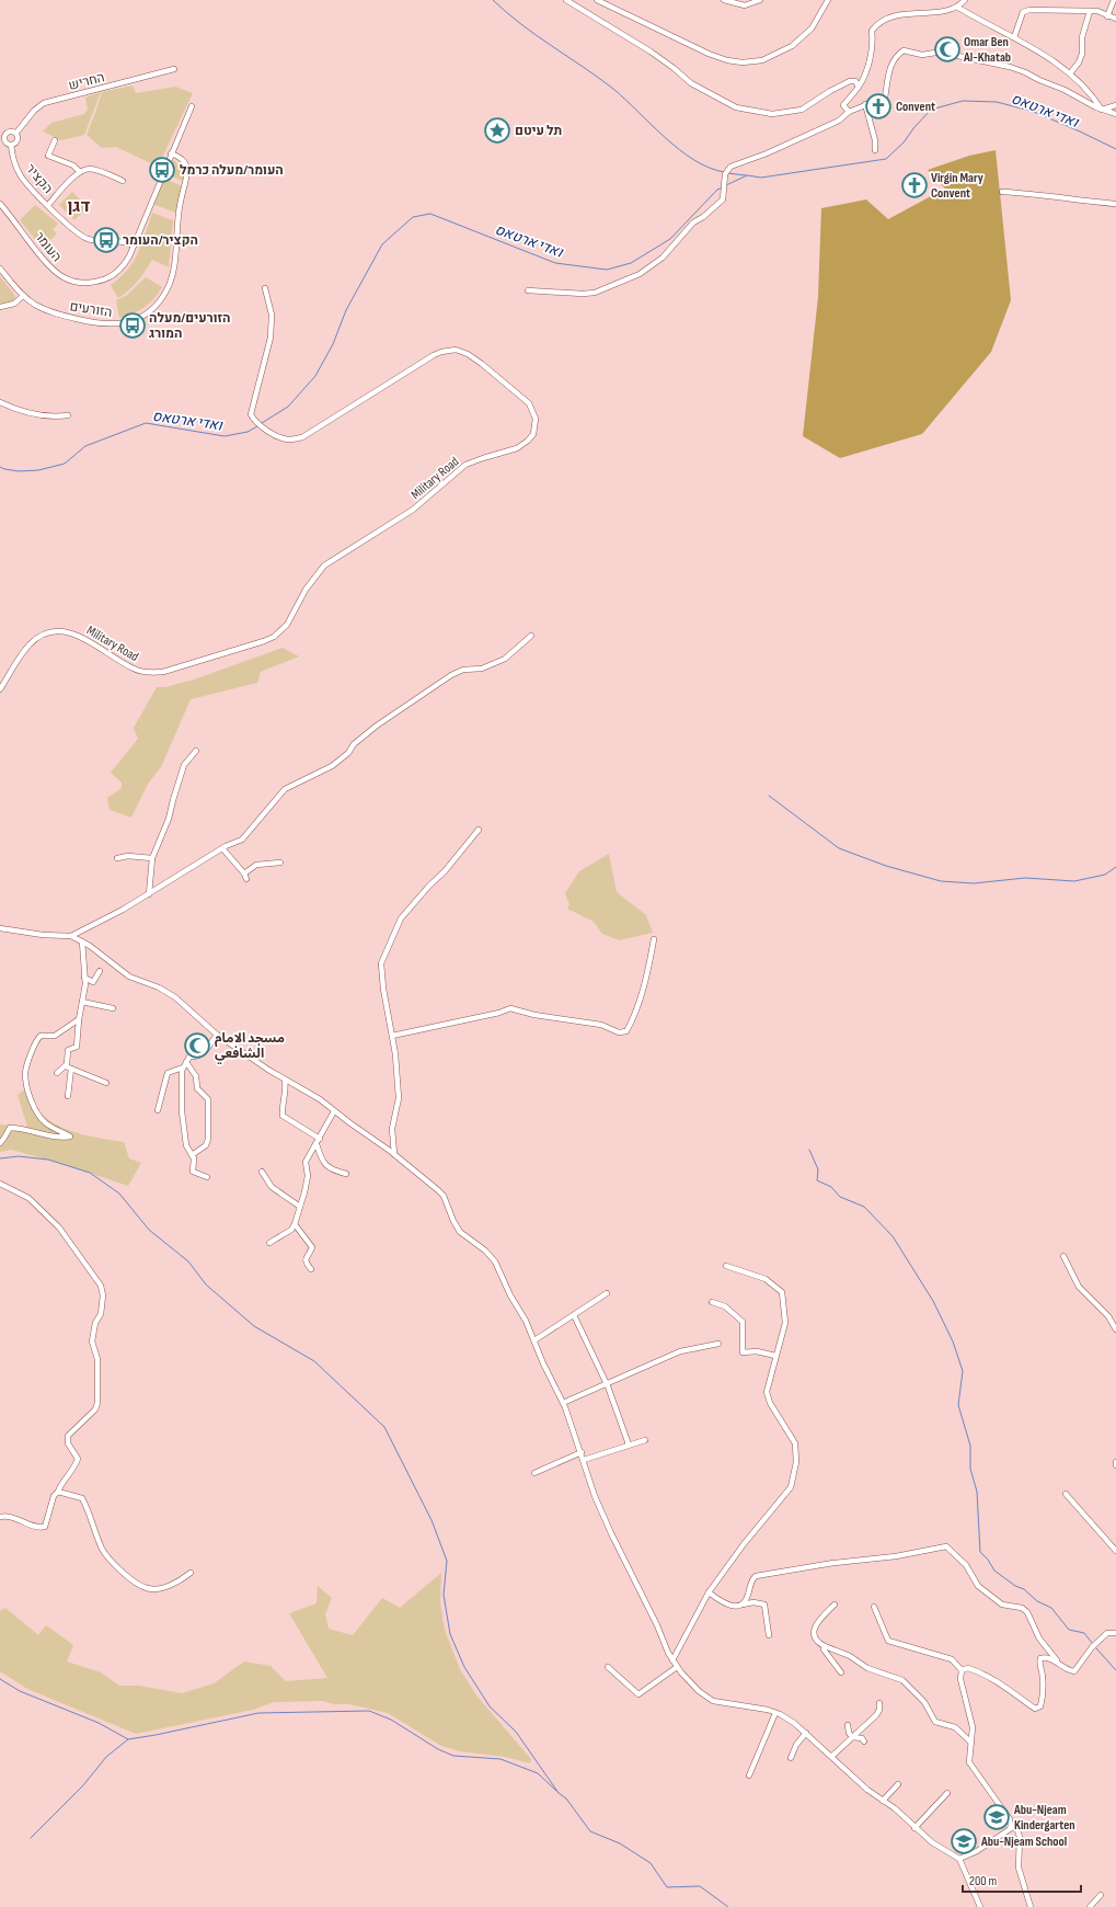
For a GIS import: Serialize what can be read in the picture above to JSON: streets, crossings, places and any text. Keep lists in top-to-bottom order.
{
  "streets": {
    "street": [
      "החריש",
      "הקציר",
      "העומר",
      "הזורעים",
      "Military Road"
    ]
  },
  "crossings": [
    ["החריש", "הקציר"],
    ["הקציר", "העומר"],
    ["העומר", "הזורעים"]
  ],
  "districts": ["דגן"],
  "water": ["ואדי ארטאס"],
  "places": {
    "mosque": ["Omar Ben Al-Khatab", "مسجد الامام الشافعي"],
    "church": ["Convent", "Virgin Mary Convent"],
    "place": ["תל עיטם"],
    "bus stop": ["העומר/מעלה כרמל", "הקציר/העומר", "הזורעים/מעלה המורג"],
    "school or university": ["Abu-Njeam Kindergarten", "Abu-Njeam School"]
  },
  "scale_bar": "200 m"
}
